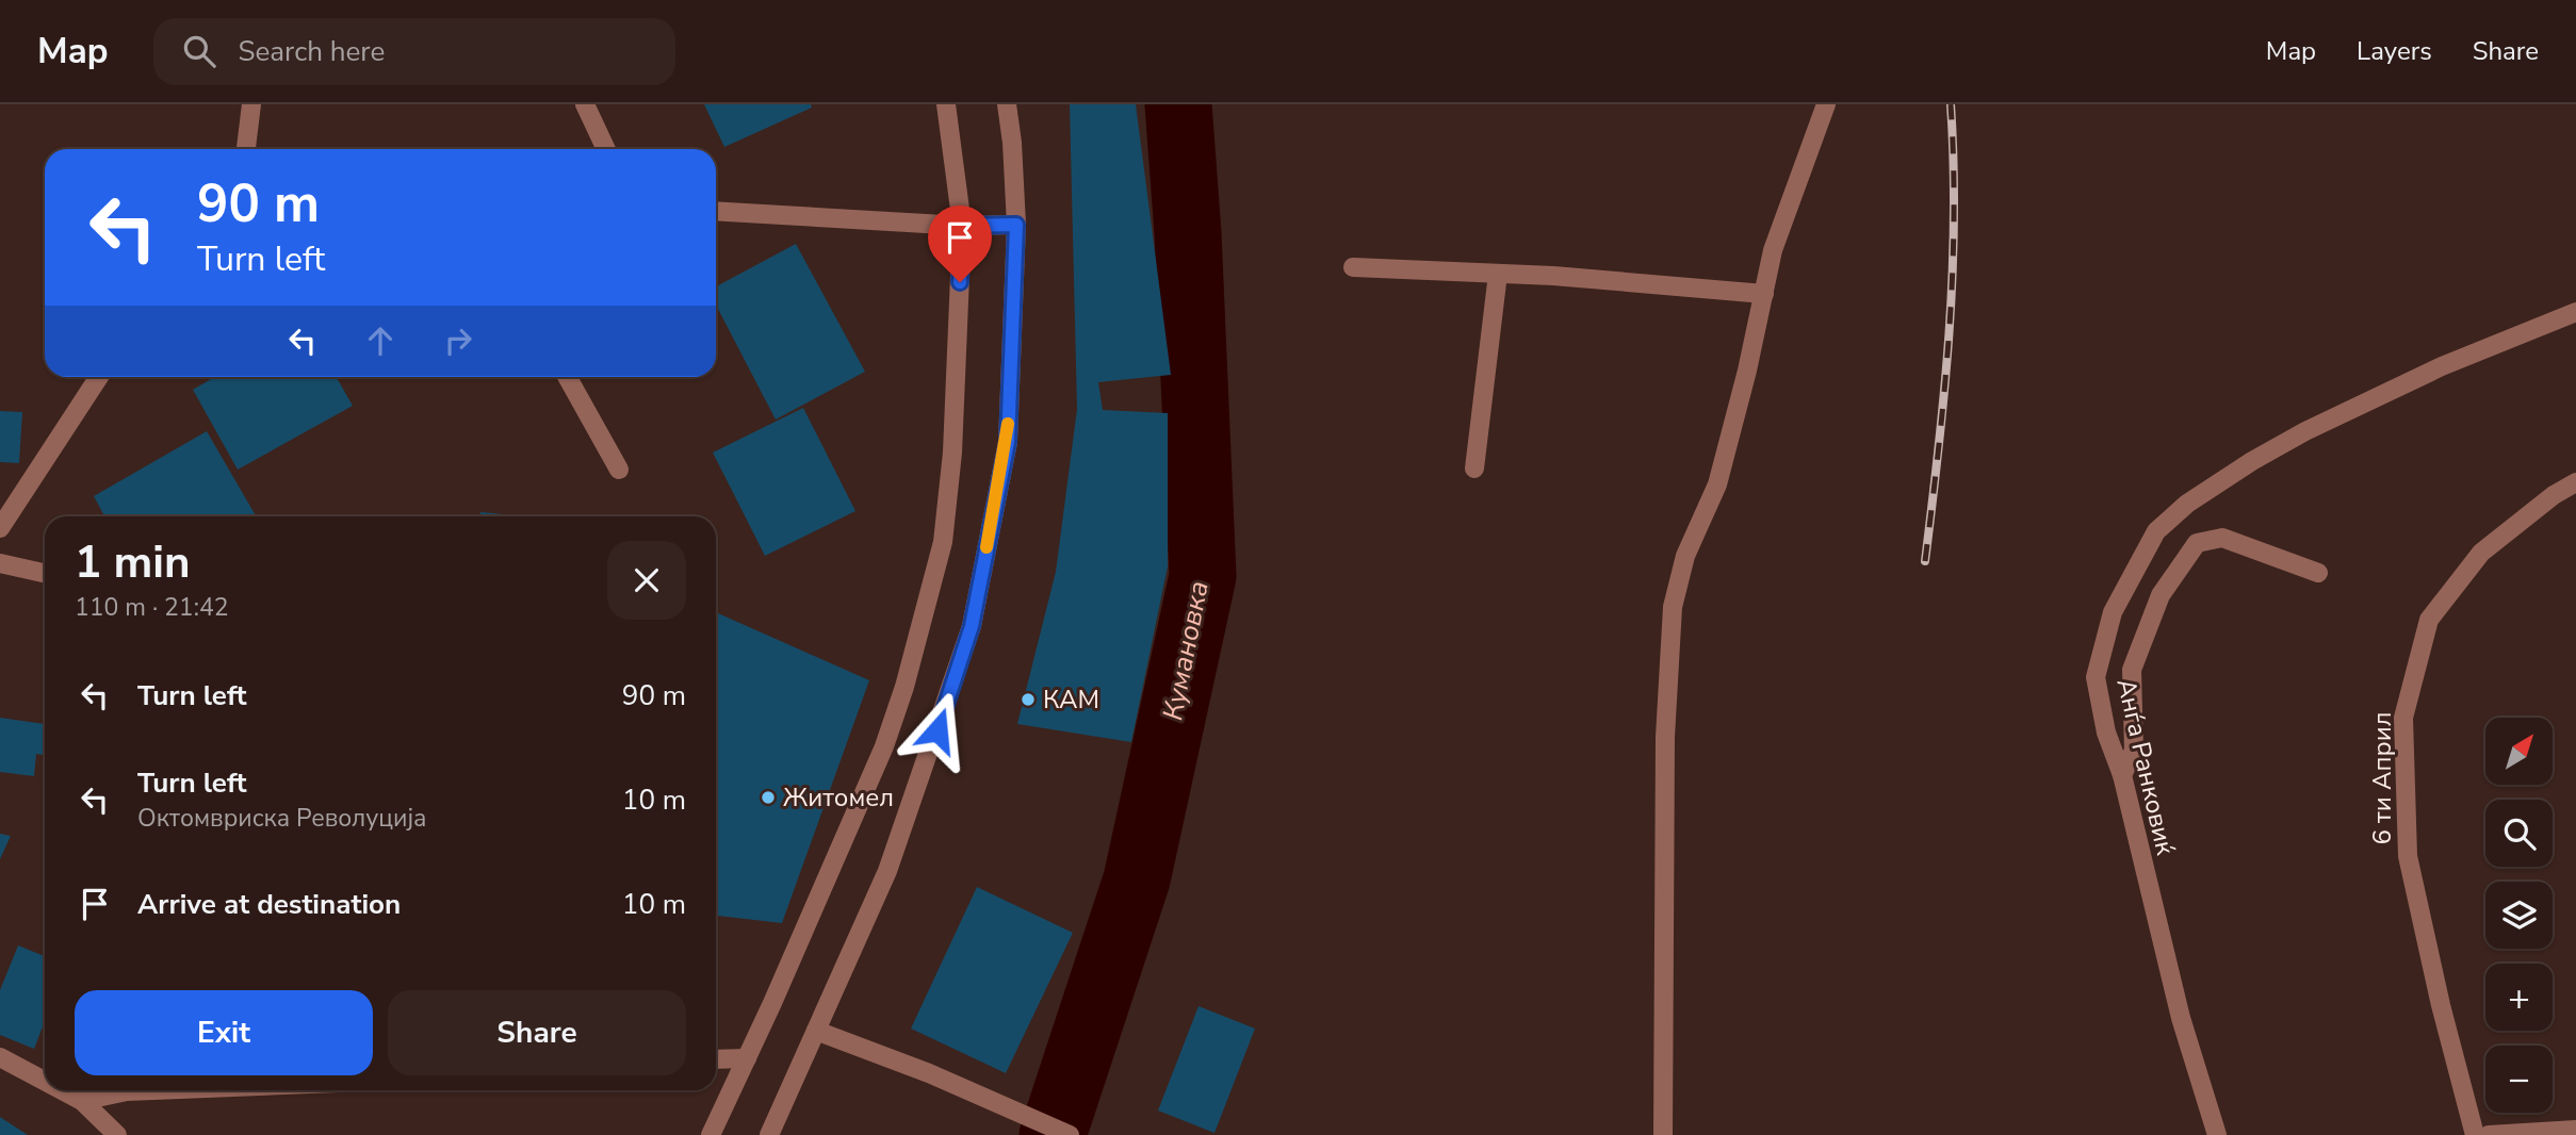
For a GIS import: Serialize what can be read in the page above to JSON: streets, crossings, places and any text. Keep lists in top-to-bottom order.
{
  "streets": {
    "street": ["Анѓа Ранковиќ", "6 ти Април"]
  },
  "water": ["Кумановка"],
  "places": ["КАМ", "Житомел"],
  "north": "top right",
  "page": {
    "header": "Map",
    "search": "Search here",
    "nav": ["Map", "Layers", "Share"],
    "turn": ["90 m", "Turn left"],
    "heading": ["1 min", "110 m · 21:42"],
    "list": [
      {
        "name": "Turn left",
        "value": "90 m"
      },
      {
        "name": "Turn left",
        "note": "Октомвриска Револуција",
        "value": "10 m"
      },
      {
        "name": "Arrive at destination",
        "value": "10 m"
      }
    ],
    "map_buttons": ["+", "−"],
    "buttons": ["Exit", "Share"]
  }
}
